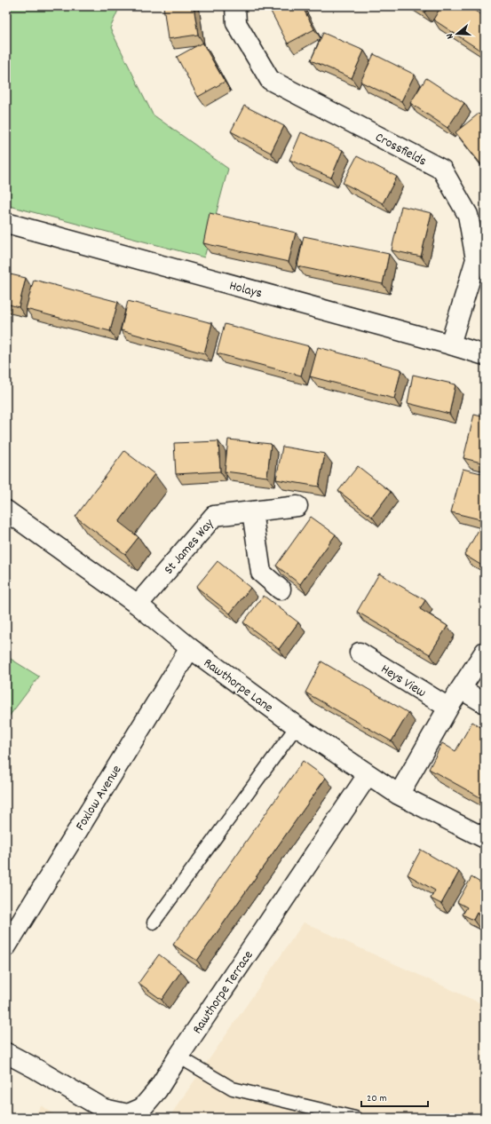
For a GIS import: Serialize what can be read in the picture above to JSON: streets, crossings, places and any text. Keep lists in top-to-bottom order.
{
  "streets": {
    "street": [
      "Crossfields",
      "Holays",
      "St James Way",
      "Heys View",
      "Rawthorpe Lane",
      "Foxlow Avenue",
      "Rawthorpe Terrace"
    ]
  },
  "crossings": [
    ["Crossfields", "Holays"],
    ["St James Way", "Rawthorpe Lane"],
    ["Rawthorpe Lane", "Foxlow Avenue"],
    ["Rawthorpe Lane", "Rawthorpe Terrace"]
  ],
  "scale_bar": "20 m",
  "north": "left"
}
